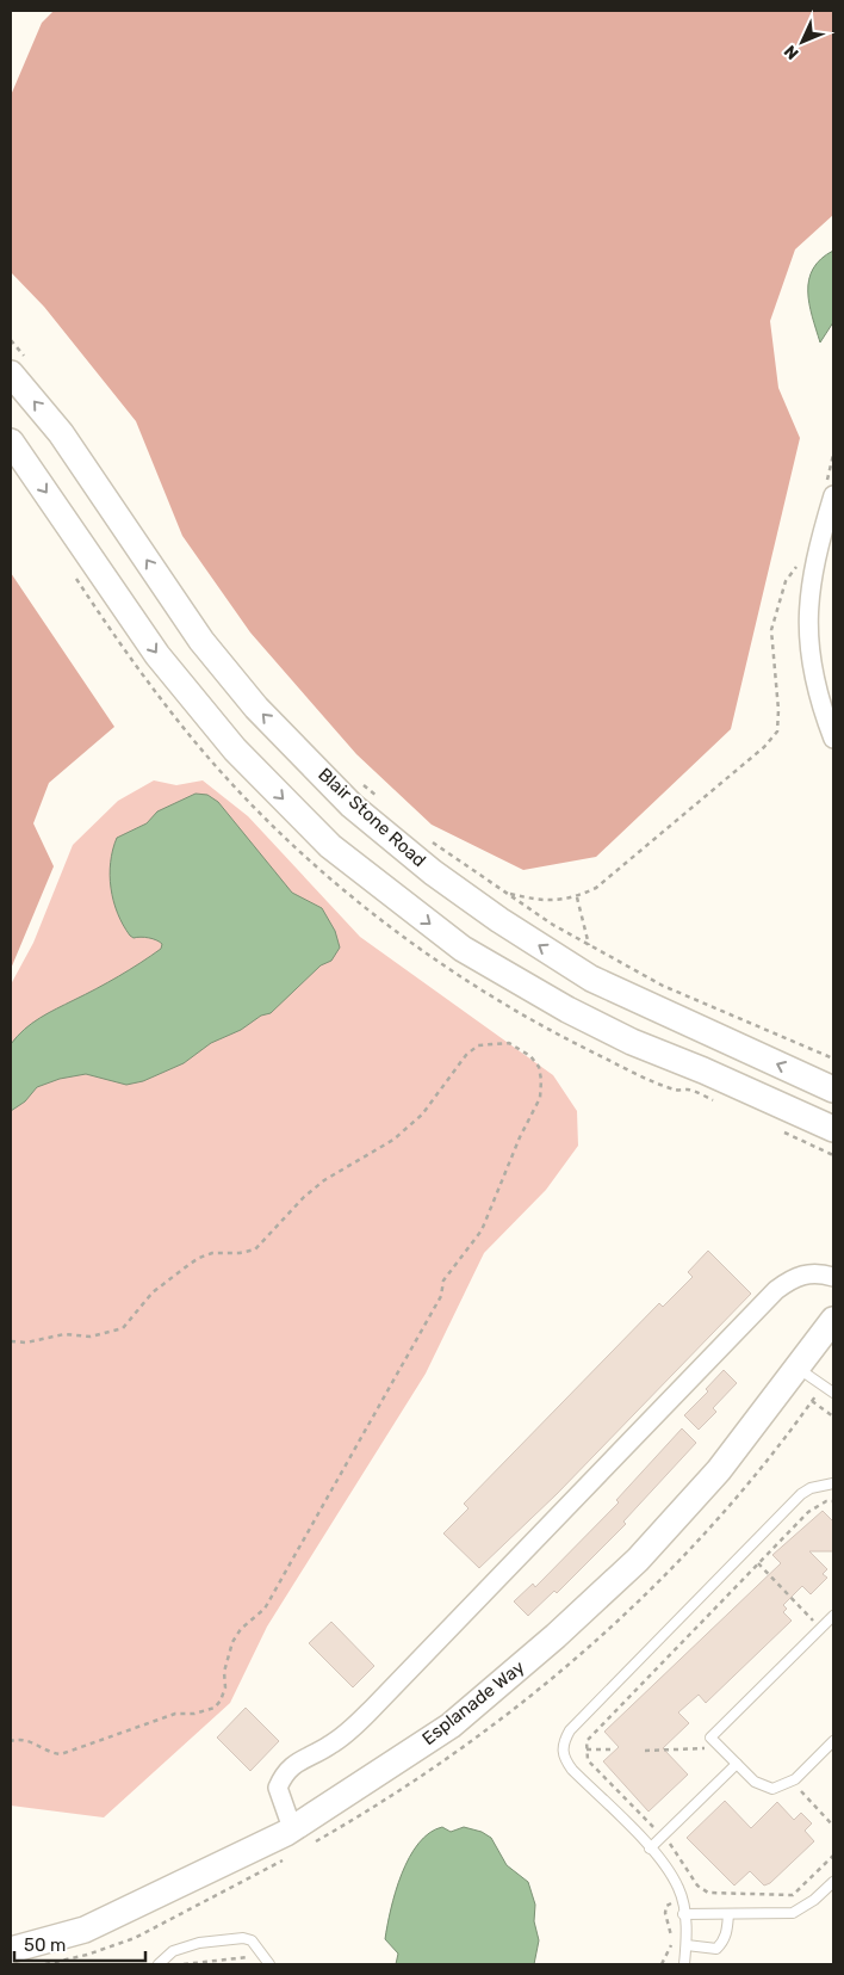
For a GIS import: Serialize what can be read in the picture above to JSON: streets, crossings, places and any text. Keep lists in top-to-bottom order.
{
  "streets": {
    "street": ["Blair Stone Road", "Esplanade Way"]
  },
  "scale_bar": "50 m",
  "north": "bottom left"
}
